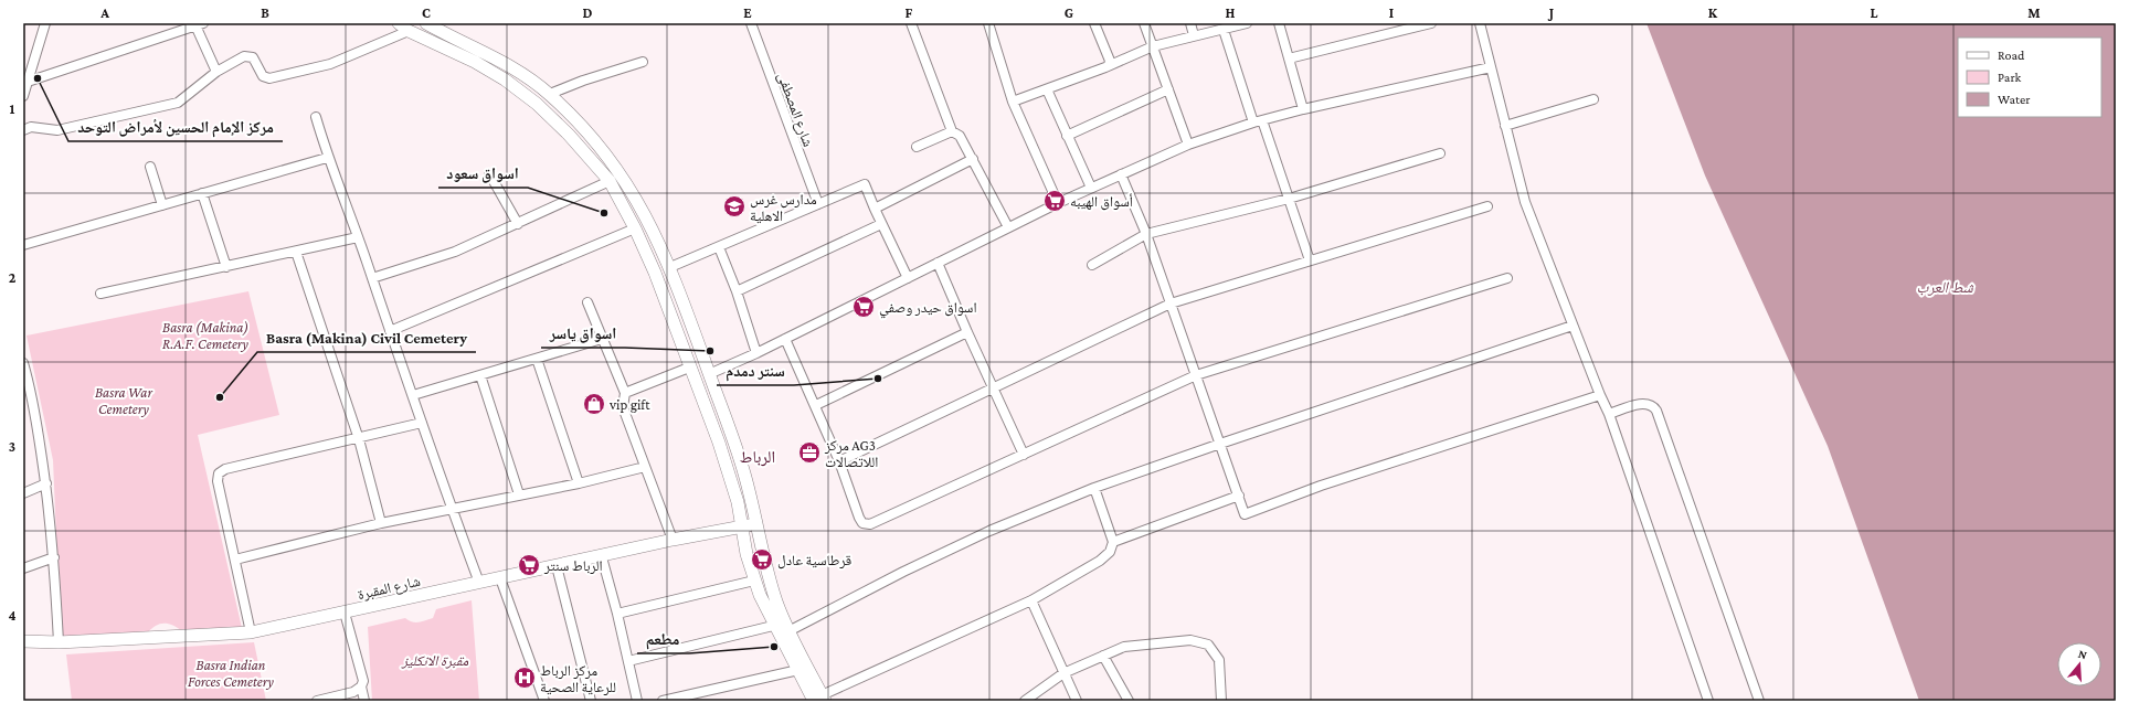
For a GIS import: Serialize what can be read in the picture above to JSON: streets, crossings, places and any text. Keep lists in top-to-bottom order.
{
  "streets": {
    "street": ["شارع المصطفى", "شارع المقبرة"]
  },
  "districts": ["الرباط"],
  "water": ["شط العرب"],
  "parks": [
    "Basra (Makina) R.A.F. Cemetery",
    "Basra War Cemetery",
    "مقبرة الانكليز",
    "Basra Indian Forces Cemetery"
  ],
  "places": {
    "other": [
      "مركز الإمام الحسين لأمراض التوحد",
      "اسواق سعود",
      "اسواق ياسر",
      "سنتر دمدم",
      "Basra (Makina) Civil Cemetery",
      "مطعم"
    ],
    "supermarket": [
      "أسواق الهيبه",
      "اسواق حيدر وصفي",
      "قرطاسية عادل",
      "الرباط سنتر"
    ],
    "school or university": ["مدارس غرس الاهلية"],
    "shop": ["vip gift"],
    "office": ["مركز AG3 اللاتصالات"],
    "hospital": ["مركز الرباط للرعاية الصحية"]
  },
  "legend": ["Road", "Park", "Water"],
  "north": "top",
  "grid": {
    "columns": [
      "A",
      "B",
      "C",
      "D",
      "E",
      "F",
      "G",
      "H",
      "I",
      "J",
      "K",
      "L",
      "M"
    ],
    "rows": [
      "1",
      "2",
      "3",
      "4"
    ]
  }
}
